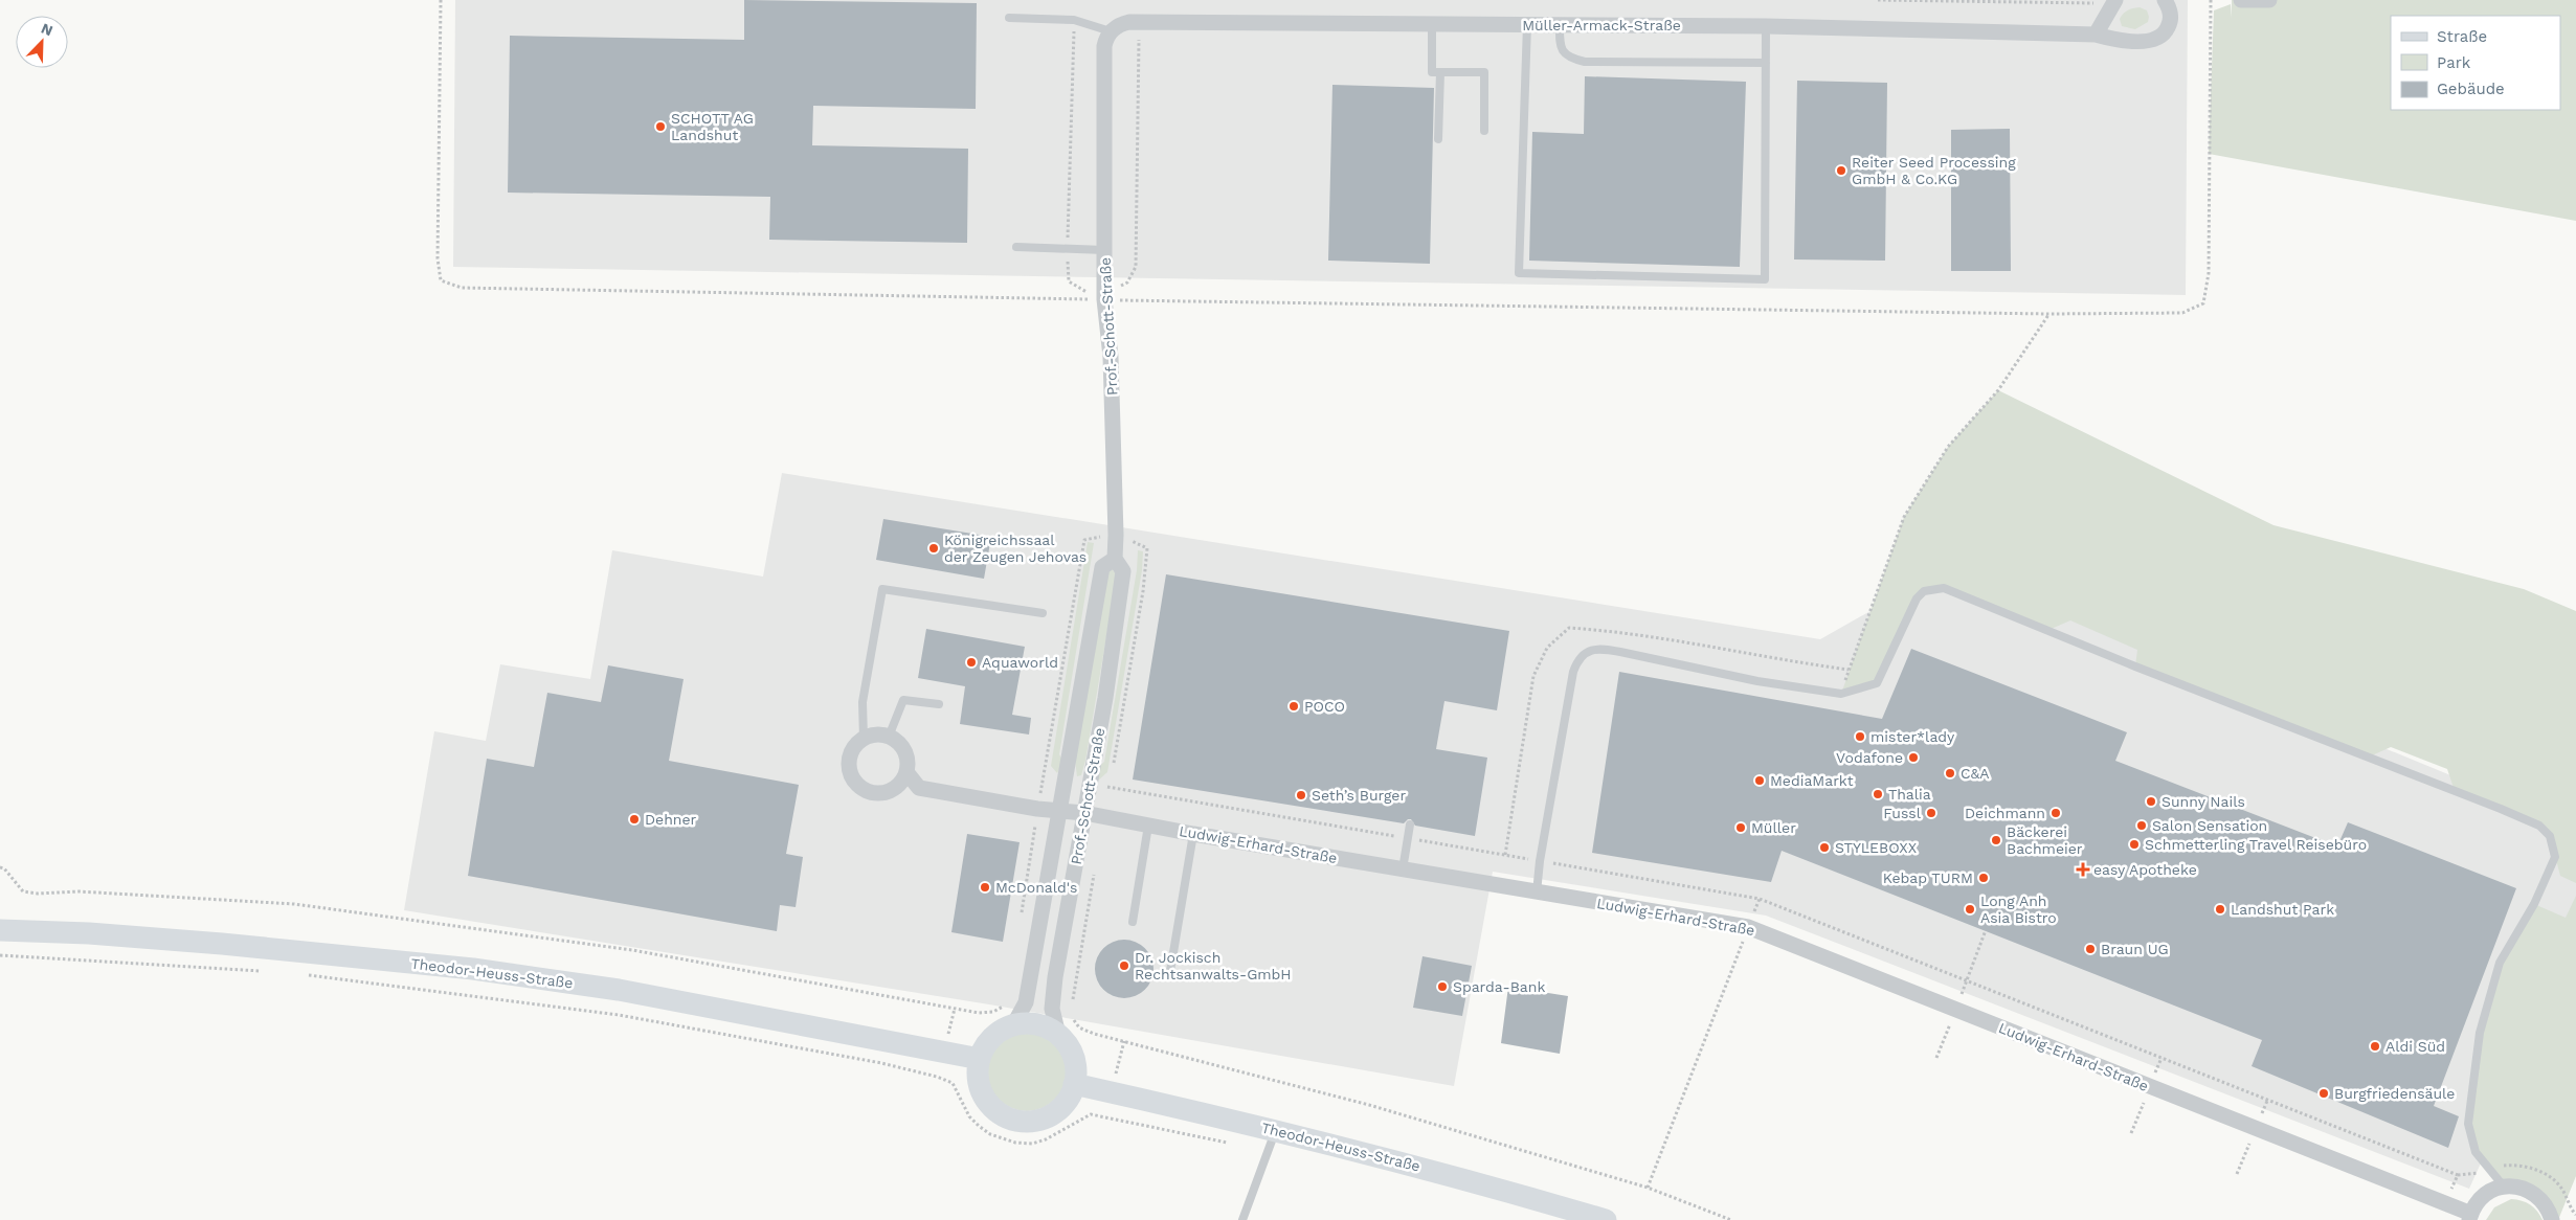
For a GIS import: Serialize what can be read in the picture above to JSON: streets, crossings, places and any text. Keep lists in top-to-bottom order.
{
  "streets": {
    "main road": ["Theodor-Heuss-Straße"],
    "street": ["Müller-Armack-Straße", "Prof.-Schott-Straße", "Ludwig-Erhard-Straße"]
  },
  "crossings": [
    ["Müller-Armack-Straße", "Prof.-Schott-Straße"],
    ["Prof.-Schott-Straße", "Ludwig-Erhard-Straße"],
    ["Prof.-Schott-Straße", "Theodor-Heuss-Straße"]
  ],
  "places": {
    "other": [
      "SCHOTT AG Landshut",
      "Reiter Seed Processing GmbH & Co.KG",
      "Königreichssaal der Zeugen Jehovas",
      "Aquaworld",
      "POCO",
      "mister*lady",
      "Vodafone",
      "C&A",
      "MediaMarkt",
      "Thalia",
      "Seth’s Burger",
      "Sunny Nails",
      "Fussl",
      "Deichmann",
      "Dehner",
      "Salon Sensation",
      "Müller",
      "Bäckerei Bachmeier",
      "Schmetterling Travel Reisebüro",
      "STYLEBOXX",
      "Kebap TURM",
      "McDonald's",
      "Long Anh Asia Bistro",
      "Landshut Park",
      "Braun UG",
      "Dr. Jockisch Rechtsanwalts-GmbH",
      "Sparda-Bank",
      "Aldi Süd",
      "Burgfriedensäule"
    ],
    "health": ["easy Apotheke"]
  },
  "legend": ["Straße", "Park", "Gebäude"],
  "north": "top right"
}
